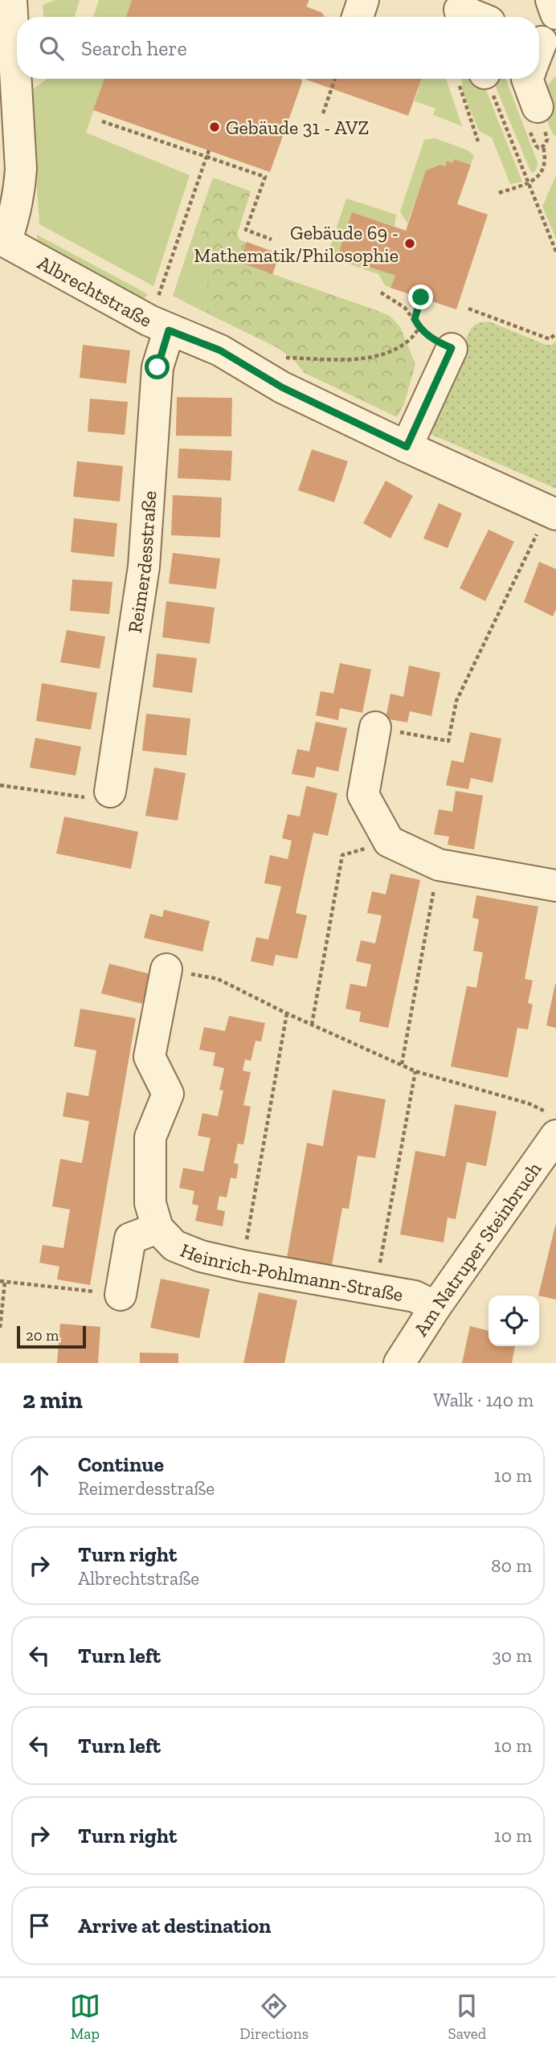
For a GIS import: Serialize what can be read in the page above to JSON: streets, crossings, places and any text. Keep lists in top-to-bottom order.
{
  "streets": {
    "street": [
      "Albrechtstraße",
      "Reimerdesstraße",
      "Am Natruper Steinbruch",
      "Heinrich-Pohlmann-Straße"
    ]
  },
  "crossings": [
    ["Albrechtstraße", "Reimerdesstraße"],
    ["Am Natruper Steinbruch", "Heinrich-Pohlmann-Straße"]
  ],
  "places": ["Gebäude 31 - AVZ", "Gebäude 69 - Mathematik/Philosophie"],
  "scale_bar": "20 m",
  "page": {
    "search": "Search here",
    "scale": "20 m",
    "heading": ["2 min", "Walk · 140 m"],
    "list": [
      ["Continue", "Reimerdesstraße", "10 m"],
      ["Turn right", "Albrechtstraße", "80 m"],
      ["Turn left", "30 m"],
      ["Turn left", "10 m"],
      ["Turn right", "10 m"],
      "Arrive at destination"
    ],
    "nav": ["Map", "Directions", "Saved"]
  }
}
